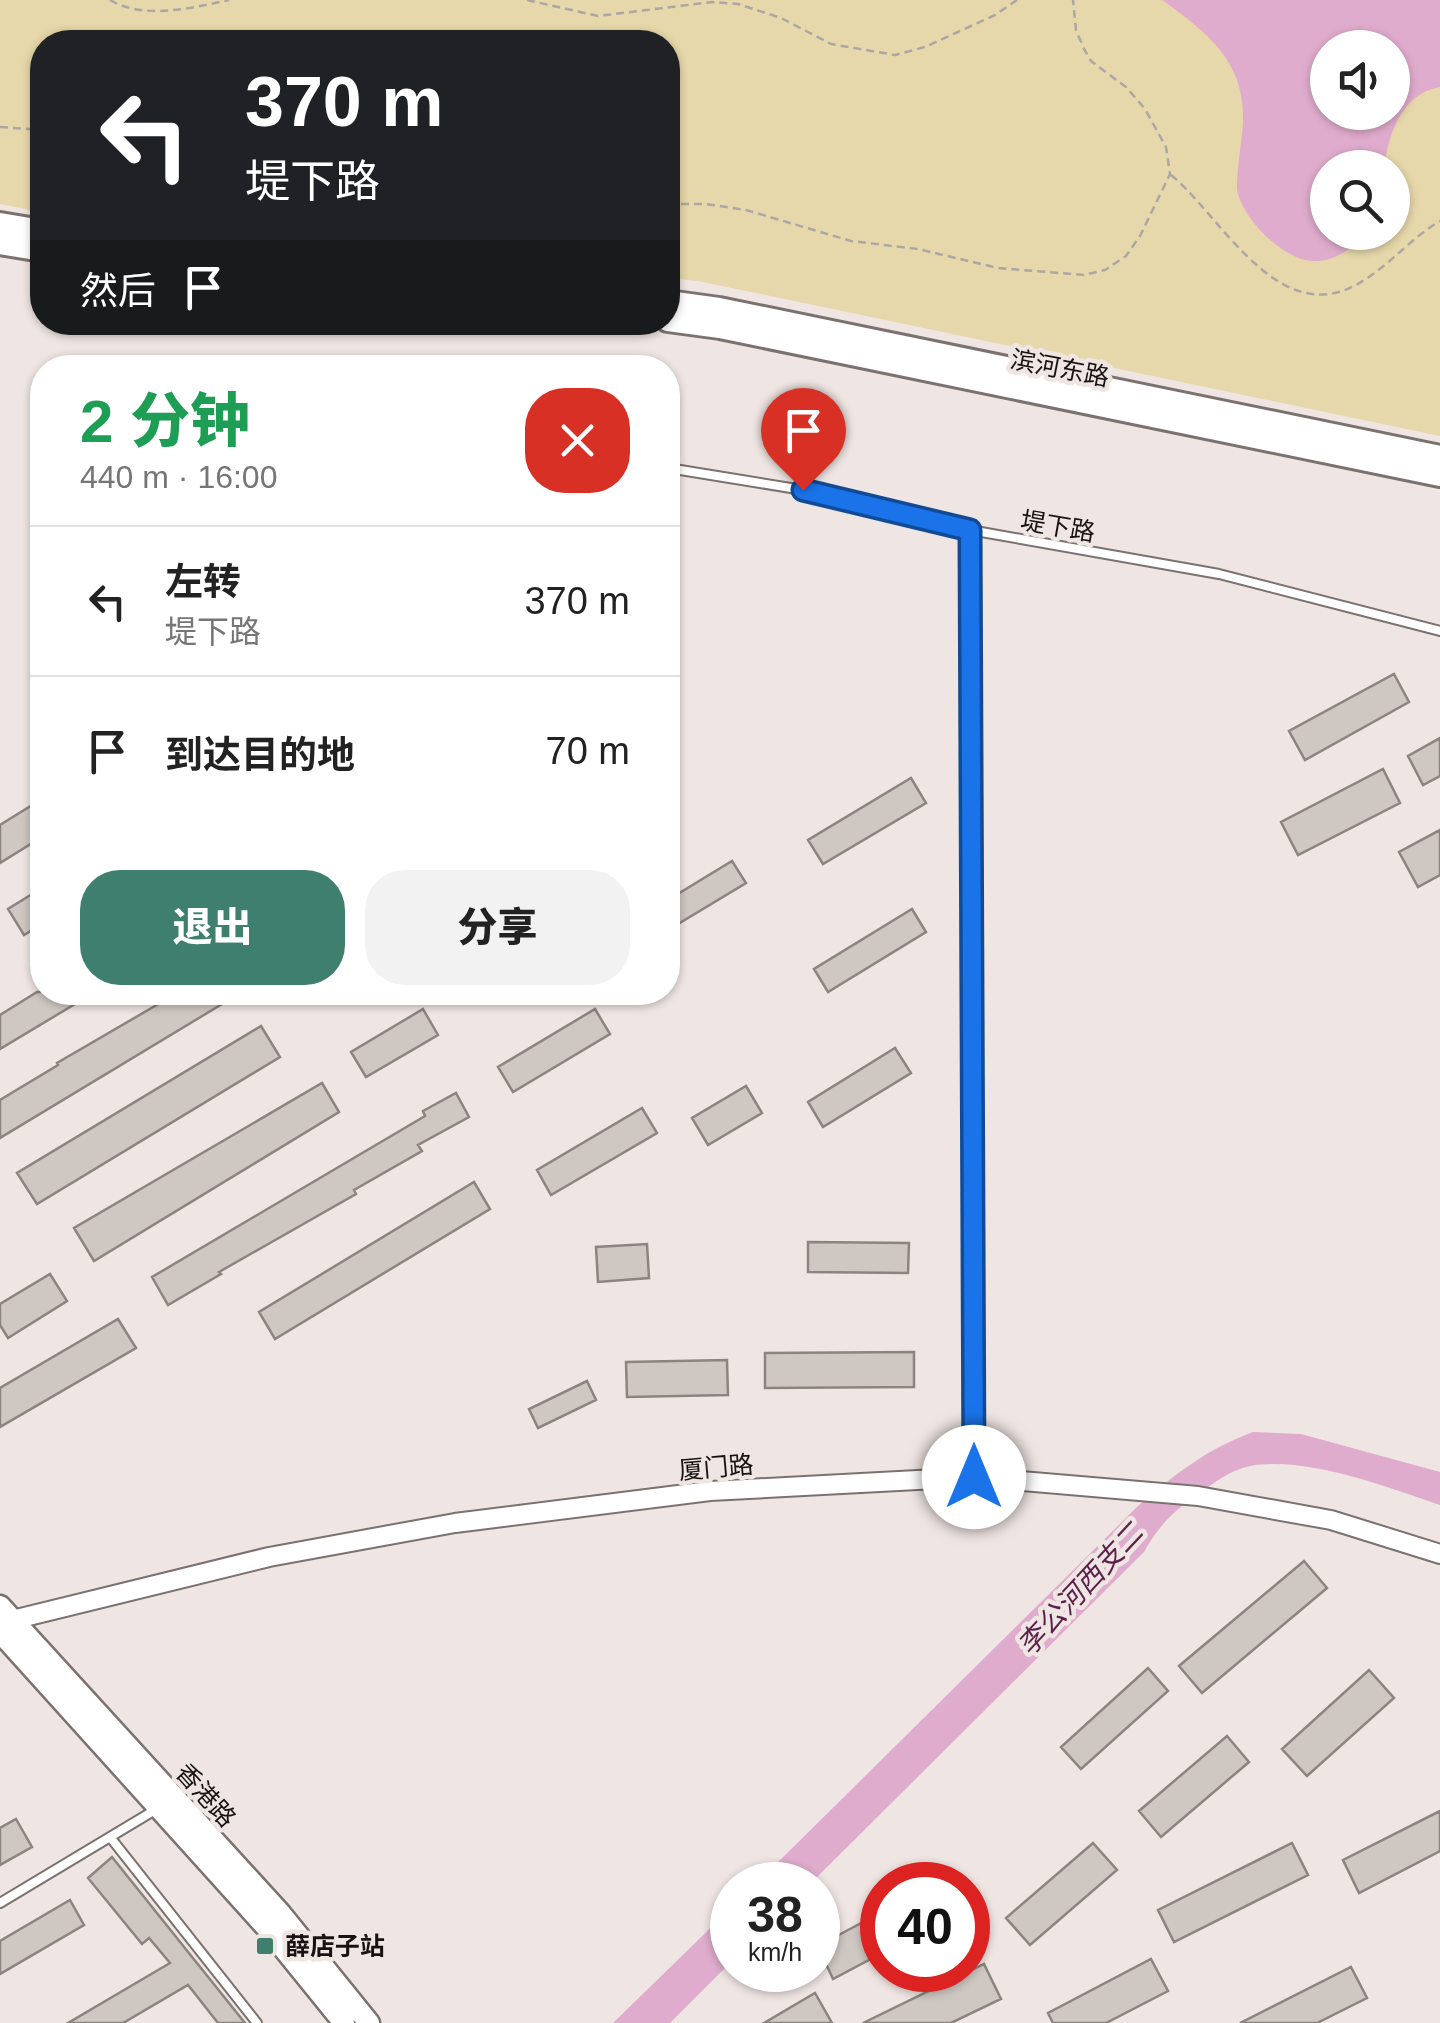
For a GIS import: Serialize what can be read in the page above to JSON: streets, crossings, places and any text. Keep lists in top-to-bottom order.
{
  "streets": {
    "main road": ["滨河东路", "香港路"],
    "street": ["厦门路"],
    "lane": ["堤下路"]
  },
  "crossings": [
    ["厦门路", "香港路"]
  ],
  "water": ["李公河西支二"],
  "places": {
    "transit": ["薛店子站"]
  },
  "page": {
    "turn": ["370 m", "堤下路"],
    "then": "然后",
    "heading": ["2 分钟", "440 m · 16:00"],
    "list": [
      {
        "name": "左转",
        "note": "堤下路",
        "value": "370 m"
      },
      {
        "name": "到达目的地",
        "value": "70 m"
      }
    ],
    "buttons": ["退出", "分享"],
    "speed": "38 km/h",
    "limit": "40"
  }
}
